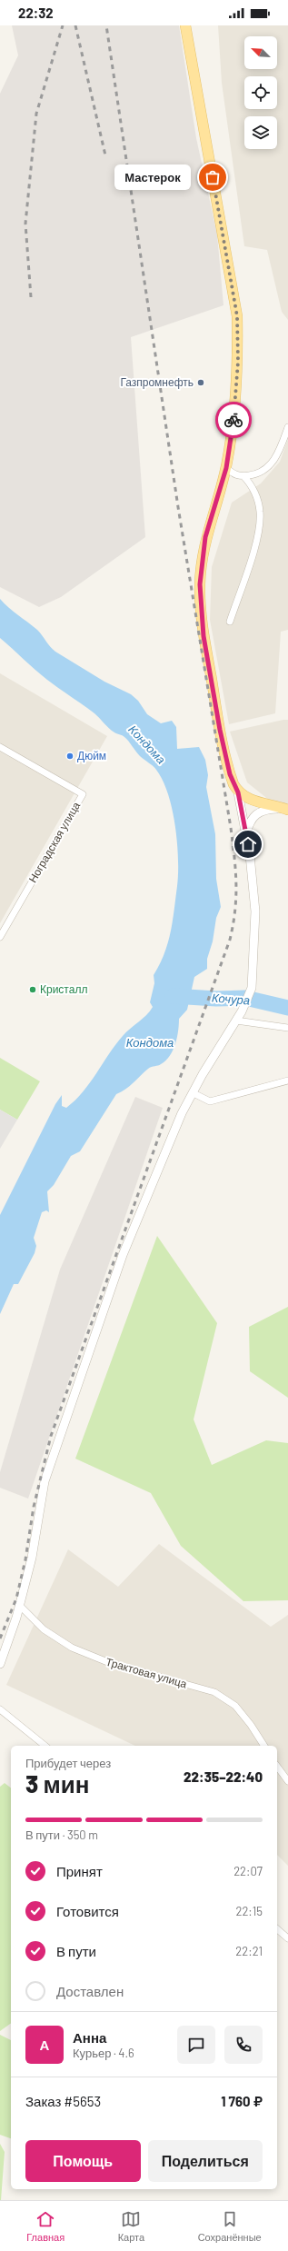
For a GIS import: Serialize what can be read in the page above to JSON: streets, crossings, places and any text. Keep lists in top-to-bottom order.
{
  "streets": {
    "street": ["Ноградская улица", "Трактовая улица"]
  },
  "water": ["Кондома", "Кочура"],
  "places": [
    "Мастерок",
    "Газпромнефть",
    "Дюйм",
    "Кристалл"
  ],
  "north": "top left",
  "page": {
    "status": "22:32",
    "bubble": "Мастерок",
    "heading": ["3 мин", "Прибудет через", "22:35–22:40"],
    "panel": [
      "Анна",
      "Курьер · 4.6",
      "Заказ #5653",
      "1 760 ₽"
    ],
    "bar": "В пути · 350 m",
    "list": [
      ["Принят", "22:07"],
      ["Готовится", "22:15"],
      ["В пути", "22:21"],
      "Доставлен"
    ],
    "round": "А",
    "buttons": ["Помощь", "Поделиться"],
    "tabs": ["Главная", "Карта", "Сохранённые"]
  }
}
